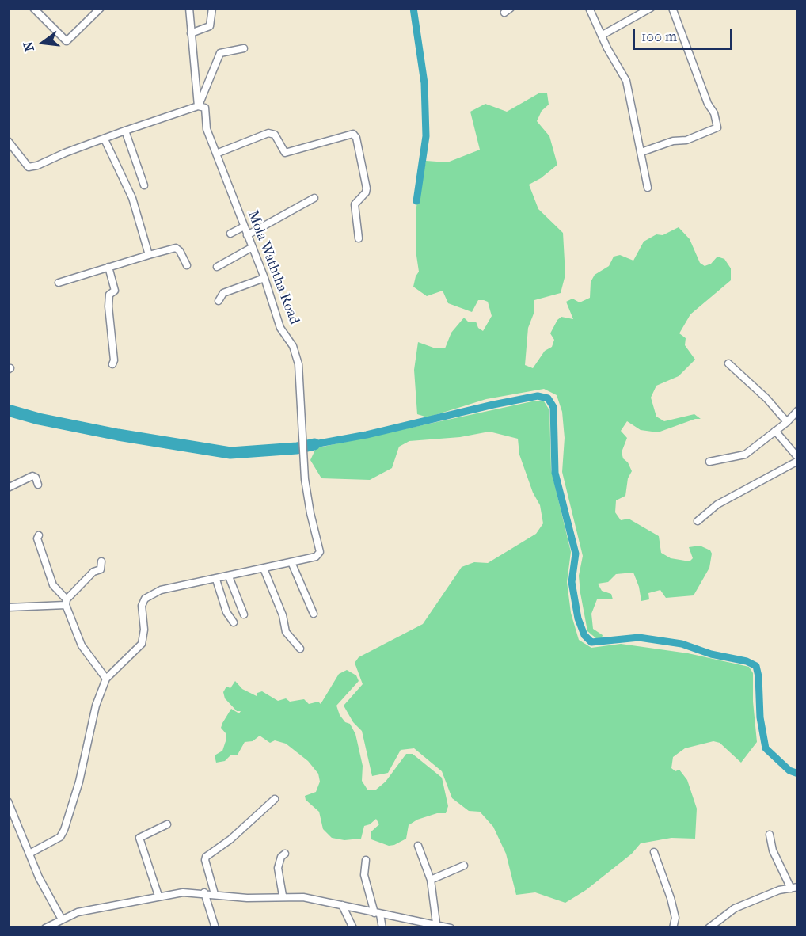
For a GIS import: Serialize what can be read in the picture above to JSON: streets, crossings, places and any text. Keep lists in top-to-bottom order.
{
  "streets": {
    "street": ["Mola Waththa Road"]
  },
  "scale_bar": "100 m",
  "north": "left"
}
